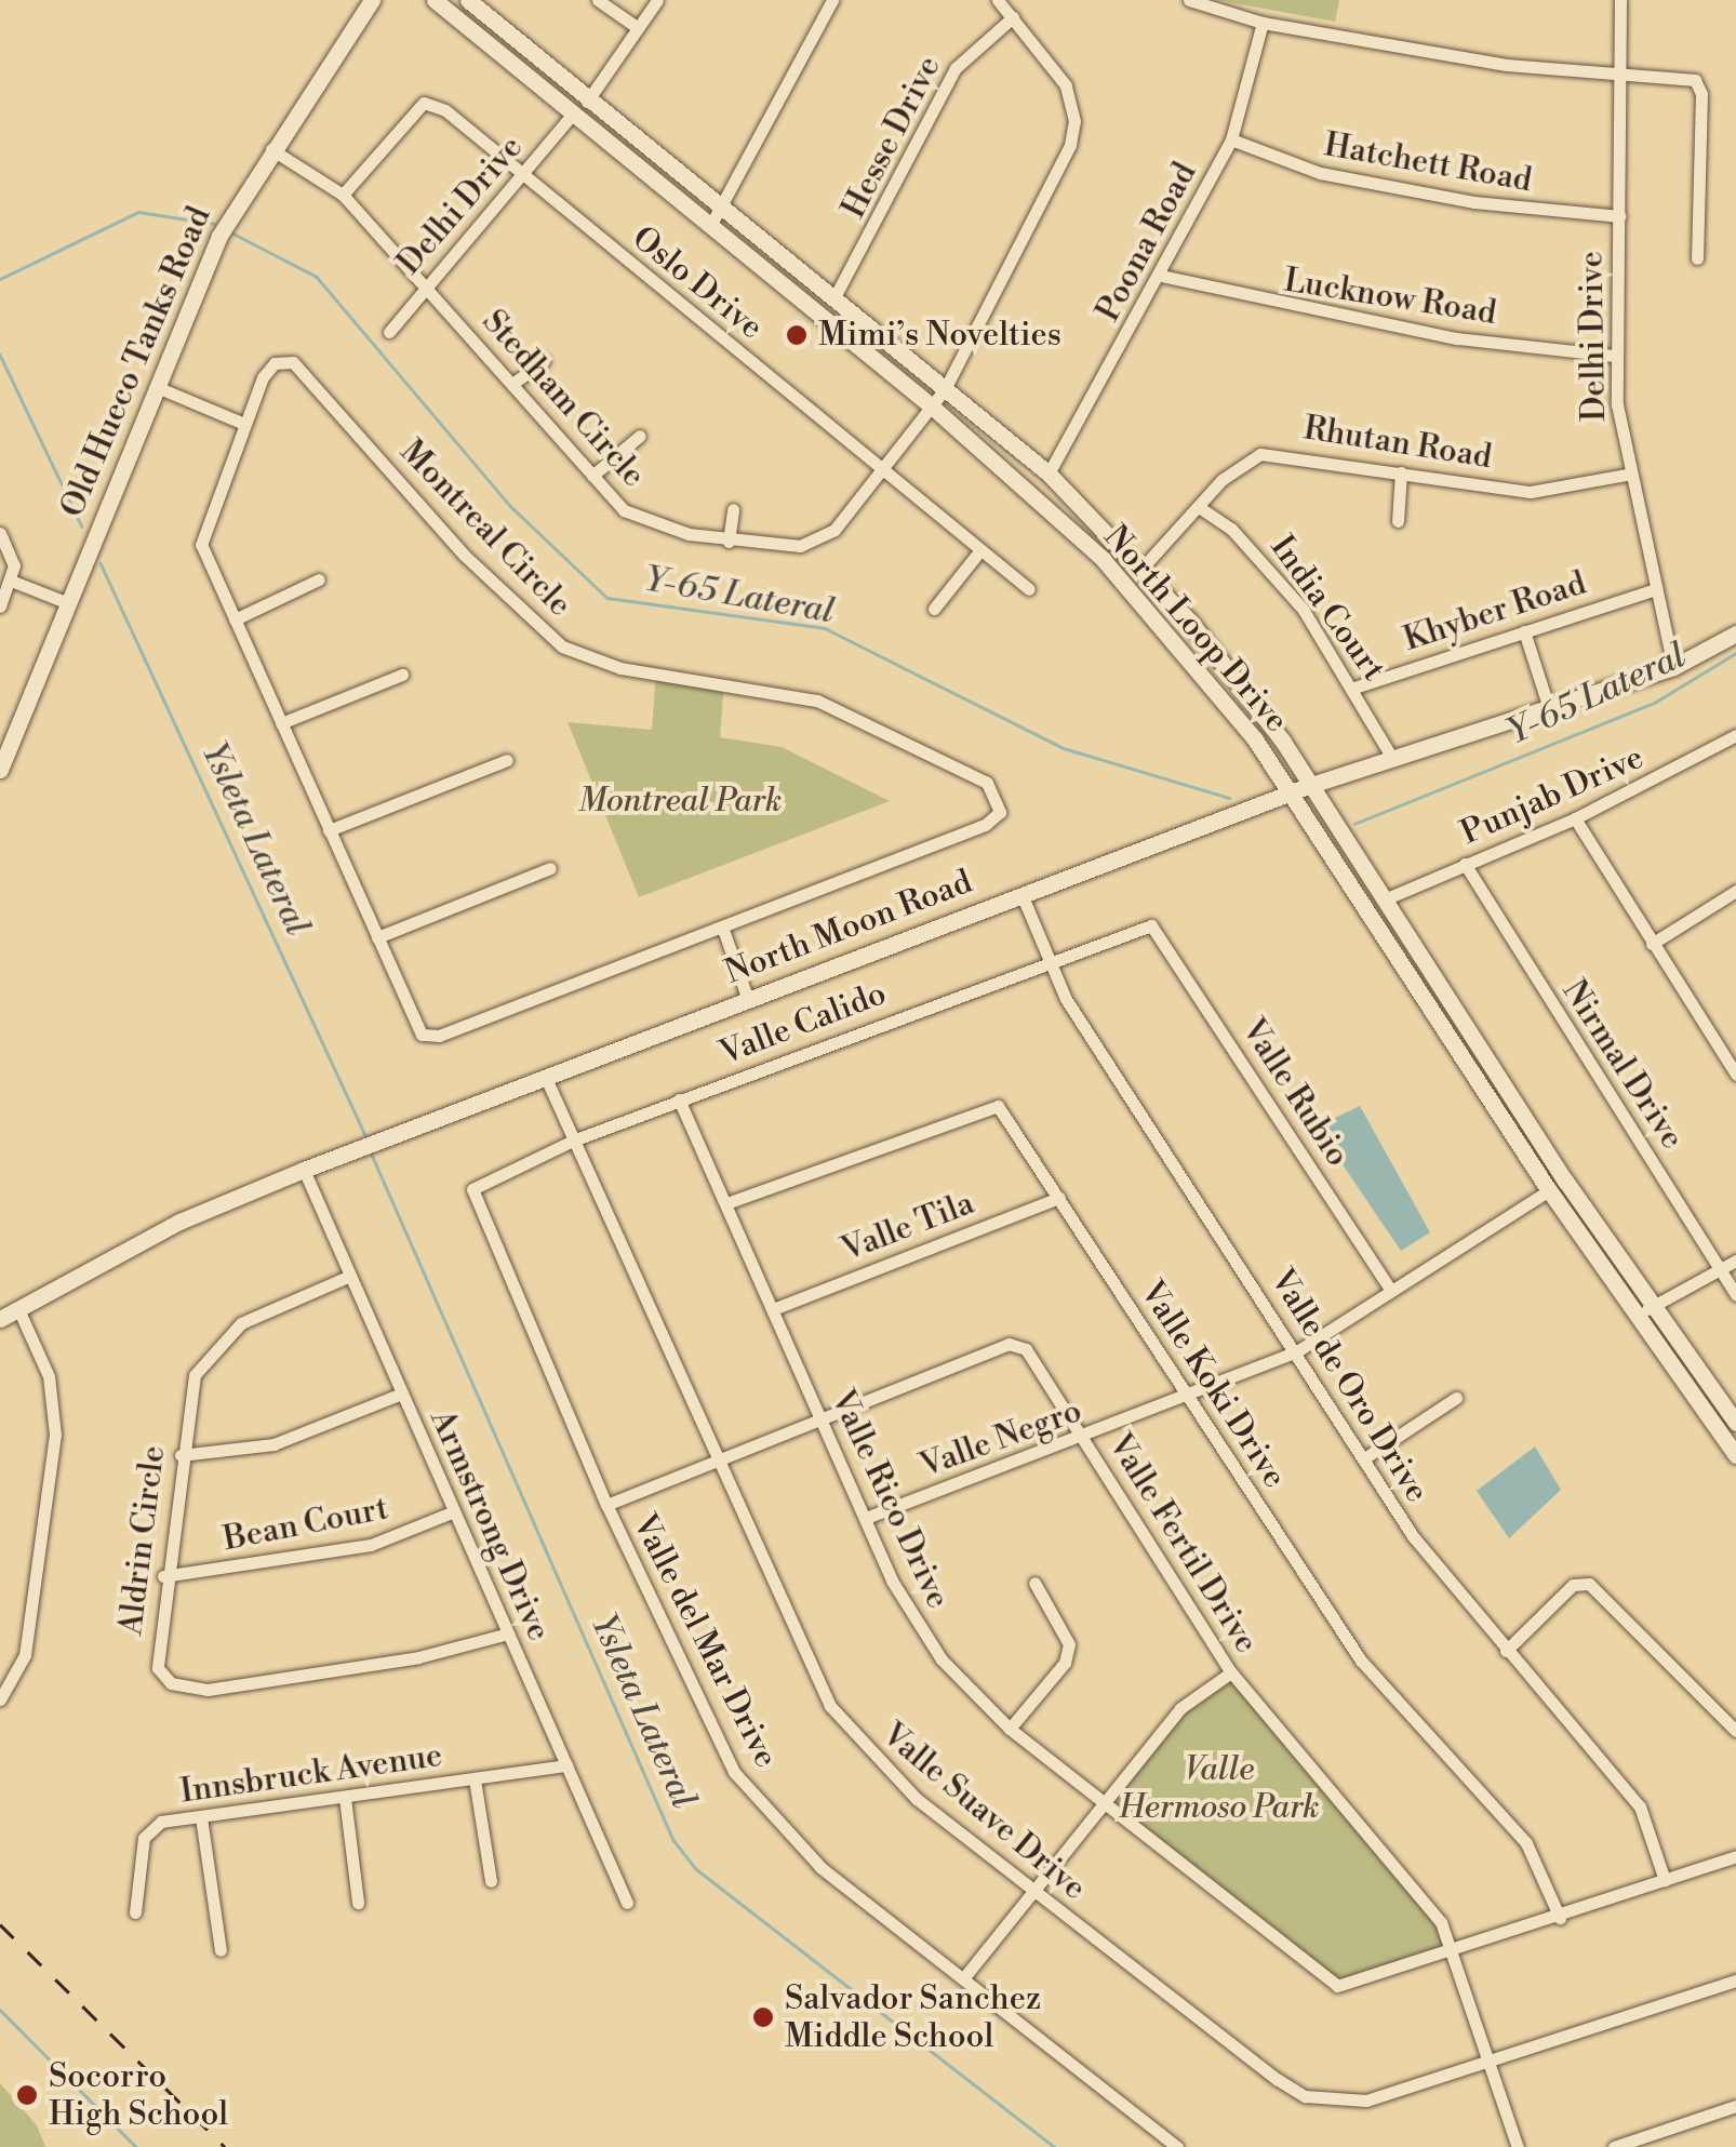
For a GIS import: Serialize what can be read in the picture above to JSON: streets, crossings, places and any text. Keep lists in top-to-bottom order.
{
  "streets": {
    "main road": ["Old Hueco Tanks Road", "North Loop Drive", "North Moon Road"],
    "street": [
      "Hesse Drive",
      "Hatchett Road",
      "Delhi Drive",
      "Poona Road",
      "Oslo Drive",
      "Lucknow Road",
      "Stedham Circle",
      "Rhutan Road",
      "Montreal Circle",
      "India Court",
      "Khyber Road",
      "Punjab Drive",
      "Valle Calido",
      "Nirmal Drive",
      "Valle Rubio",
      "Valle Tila",
      "Valle Koki Drive",
      "Valle de Oro Drive",
      "Valle Negro",
      "Valle Rico Drive",
      "Bean Court",
      "Armstrong Drive",
      "Aldrin Circle",
      "Valle Fertil Drive",
      "Valle del Mar Drive",
      "Innsbruck Avenue",
      "Valle Suave Drive"
    ]
  },
  "crossings": [
    ["Hesse Drive", "Stedham Circle"],
    ["Hesse Drive", "North Loop Drive"],
    ["Hatchett Road", "Delhi Drive"],
    ["Hatchett Road", "Poona Road"],
    ["Delhi Drive", "Oslo Drive"],
    ["Delhi Drive", "Lucknow Road"],
    ["Delhi Drive", "Stedham Circle"],
    ["Delhi Drive", "Rhutan Road"],
    ["Delhi Drive", "Khyber Road"],
    ["Delhi Drive", "North Loop Drive"],
    ["Delhi Drive", "North Moon Road"],
    ["Poona Road", "Lucknow Road"],
    ["Poona Road", "North Loop Drive"],
    ["Oslo Drive", "Stedham Circle"],
    ["Old Hueco Tanks Road", "Stedham Circle"],
    ["Stedham Circle", "North Loop Drive"],
    ["Rhutan Road", "India Court"],
    ["Rhutan Road", "North Loop Drive"],
    ["India Court", "Khyber Road"],
    ["India Court", "North Moon Road"],
    ["North Loop Drive", "Punjab Drive"],
    ["North Loop Drive", "North Moon Road"],
    ["North Loop Drive", "Valle Negro"],
    ["Punjab Drive", "Nirmal Drive"],
    ["North Moon Road", "Valle de Oro Drive"],
    ["North Moon Road", "Armstrong Drive"],
    ["North Moon Road", "Valle Suave Drive"],
    ["Valle Calido", "Valle Rubio"],
    ["Valle Calido", "Valle de Oro Drive"],
    ["Valle Calido", "Valle Rico Drive"],
    ["Valle Calido", "Valle del Mar Drive"],
    ["Valle Calido", "Valle Suave Drive"],
    ["Valle Rubio", "Valle Negro"],
    ["Valle Tila", "Valle Koki Drive"],
    ["Valle Tila", "Valle Rico Drive"],
    ["Valle Koki Drive", "Valle Negro"],
    ["Valle Koki Drive", "Valle Rico Drive"],
    ["Valle de Oro Drive", "Valle Negro"],
    ["Valle de Oro Drive", "Valle Rico Drive"],
    ["Valle Negro", "Valle Rico Drive"],
    ["Valle Negro", "Valle Fertil Drive"],
    ["Valle Rico Drive", "Valle Fertil Drive"],
    ["Bean Court", "Armstrong Drive"],
    ["Bean Court", "Aldrin Circle"],
    ["Armstrong Drive", "Aldrin Circle"],
    ["Armstrong Drive", "Innsbruck Avenue"],
    ["Valle Fertil Drive", "Valle del Mar Drive"],
    ["Valle Fertil Drive", "Valle Suave Drive"]
  ],
  "water": ["Y-65 Lateral", "Ysleta Lateral"],
  "parks": ["Montreal Park", "Valle Hermoso Park"],
  "places": ["Mimi’s Novelties", "Salvador Sanchez Middle School", "Socorro High School"]
}
